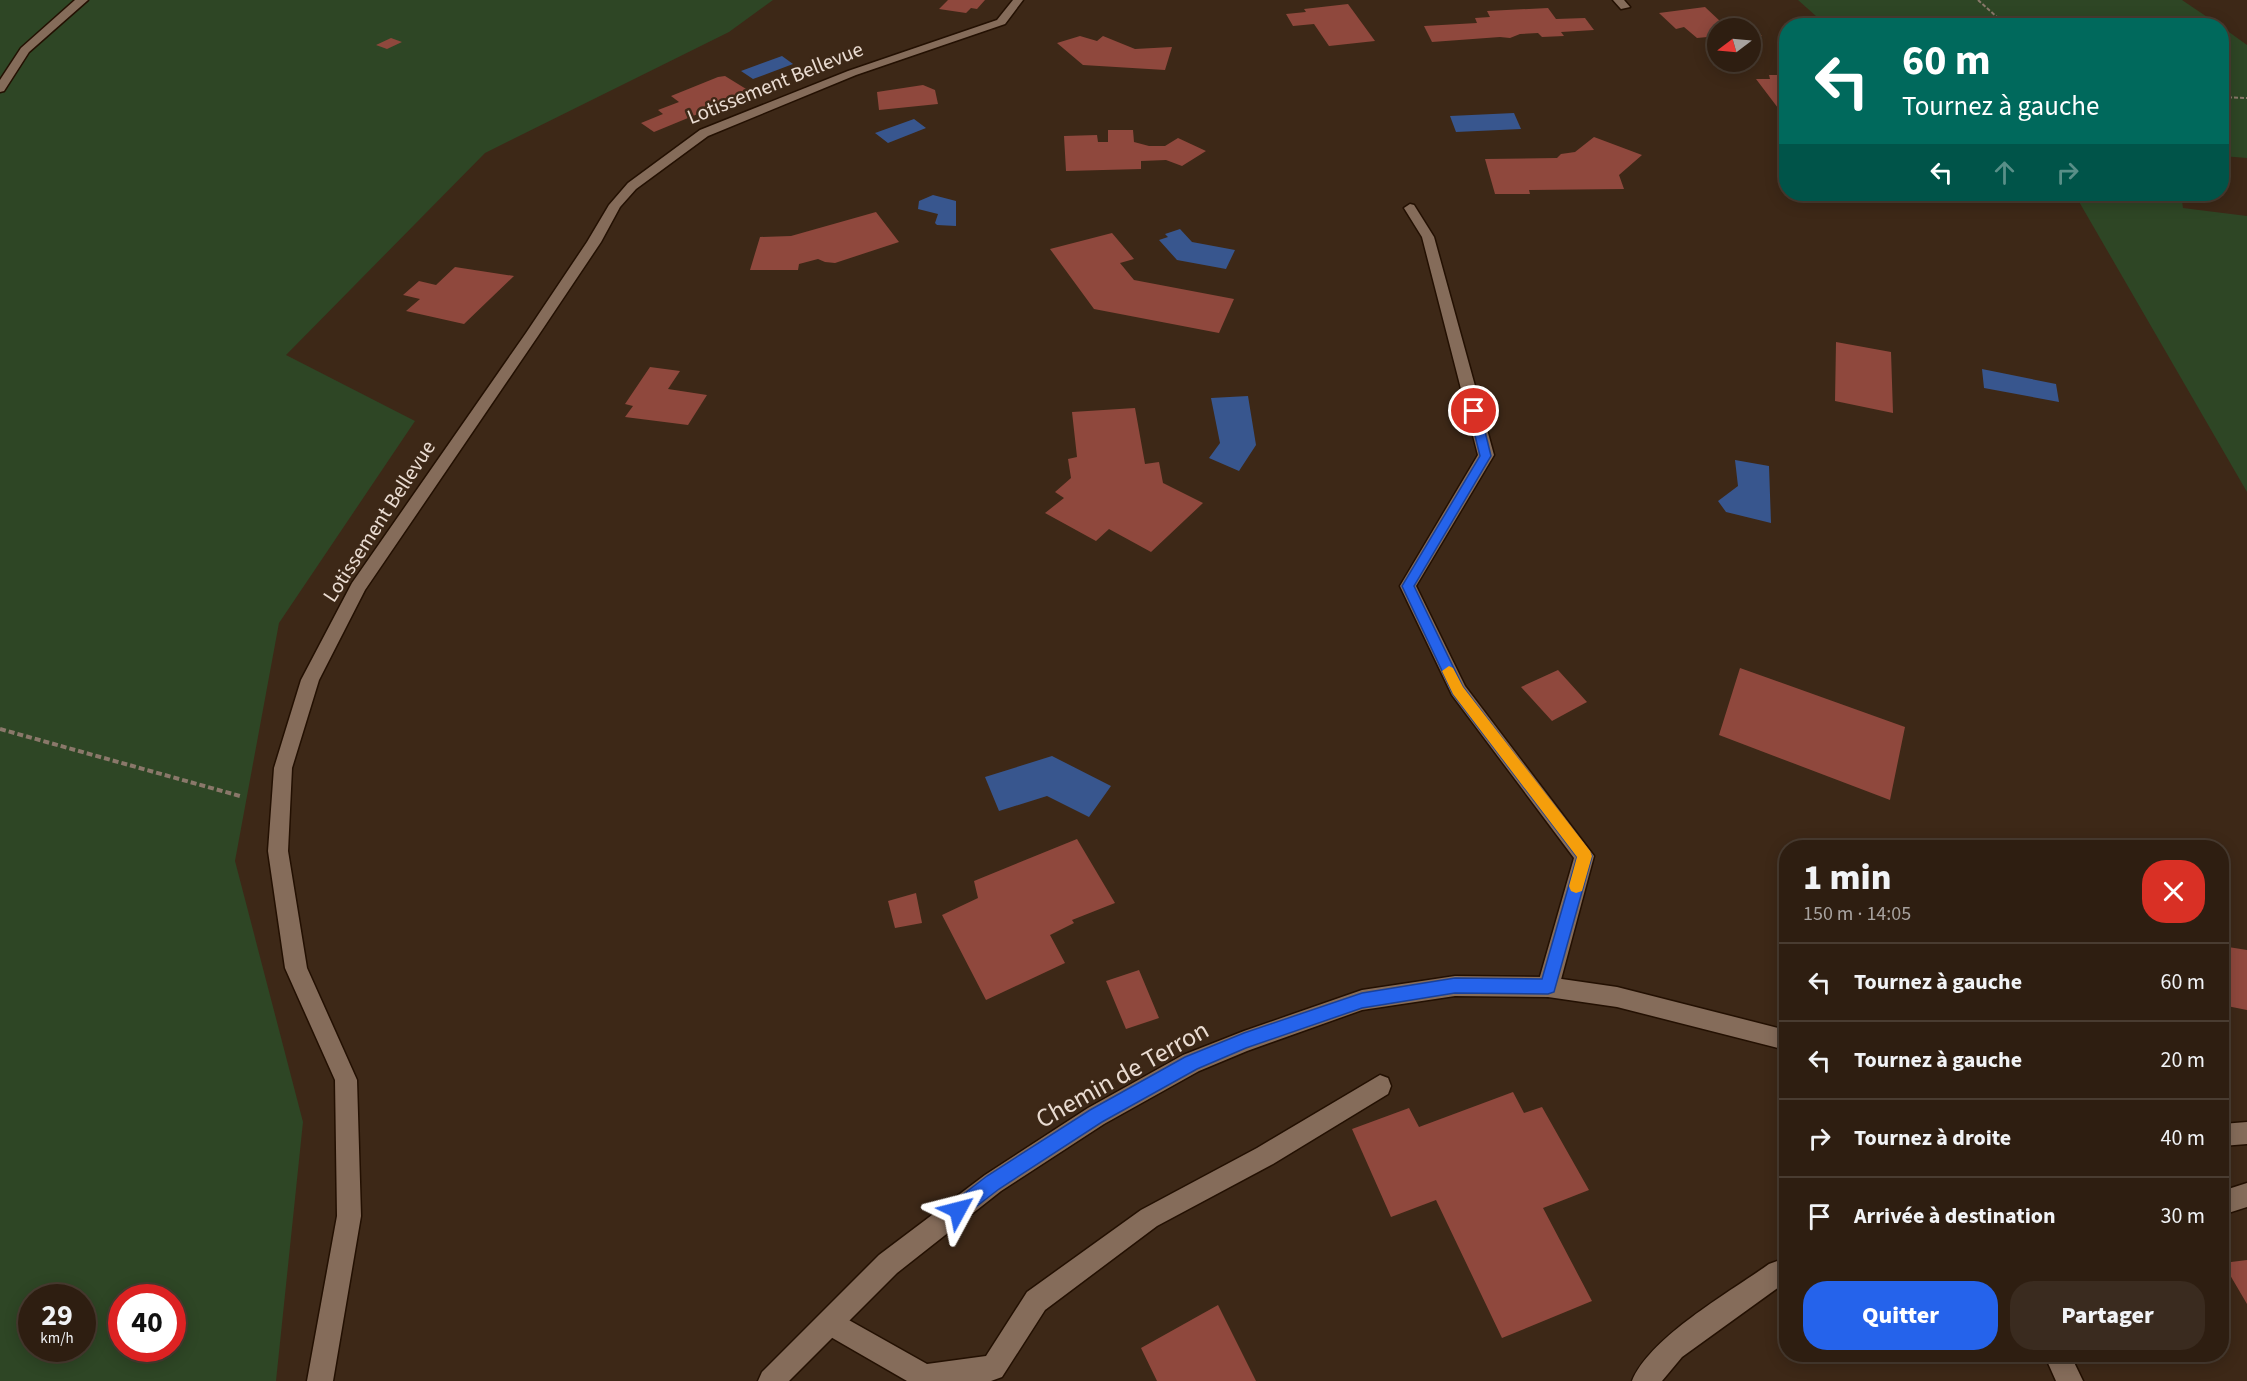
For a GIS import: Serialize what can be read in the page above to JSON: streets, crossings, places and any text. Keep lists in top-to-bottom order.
{
  "streets": {
    "street": ["Lotissement Bellevue", "Chemin de Terron"]
  },
  "north": "left",
  "page": {
    "turn": ["60 m", "Tournez à gauche"],
    "heading": ["1 min", "150 m · 14:05"],
    "list": [
      {
        "name": "Tournez à gauche",
        "value": "60 m"
      },
      {
        "name": "Tournez à gauche",
        "value": "20 m"
      },
      {
        "name": "Tournez à droite",
        "value": "40 m"
      },
      {
        "name": "Arrivée à destination",
        "value": "30 m"
      }
    ],
    "buttons": ["Quitter", "Partager"],
    "speed": "29 km/h",
    "limit": "40"
  }
}
